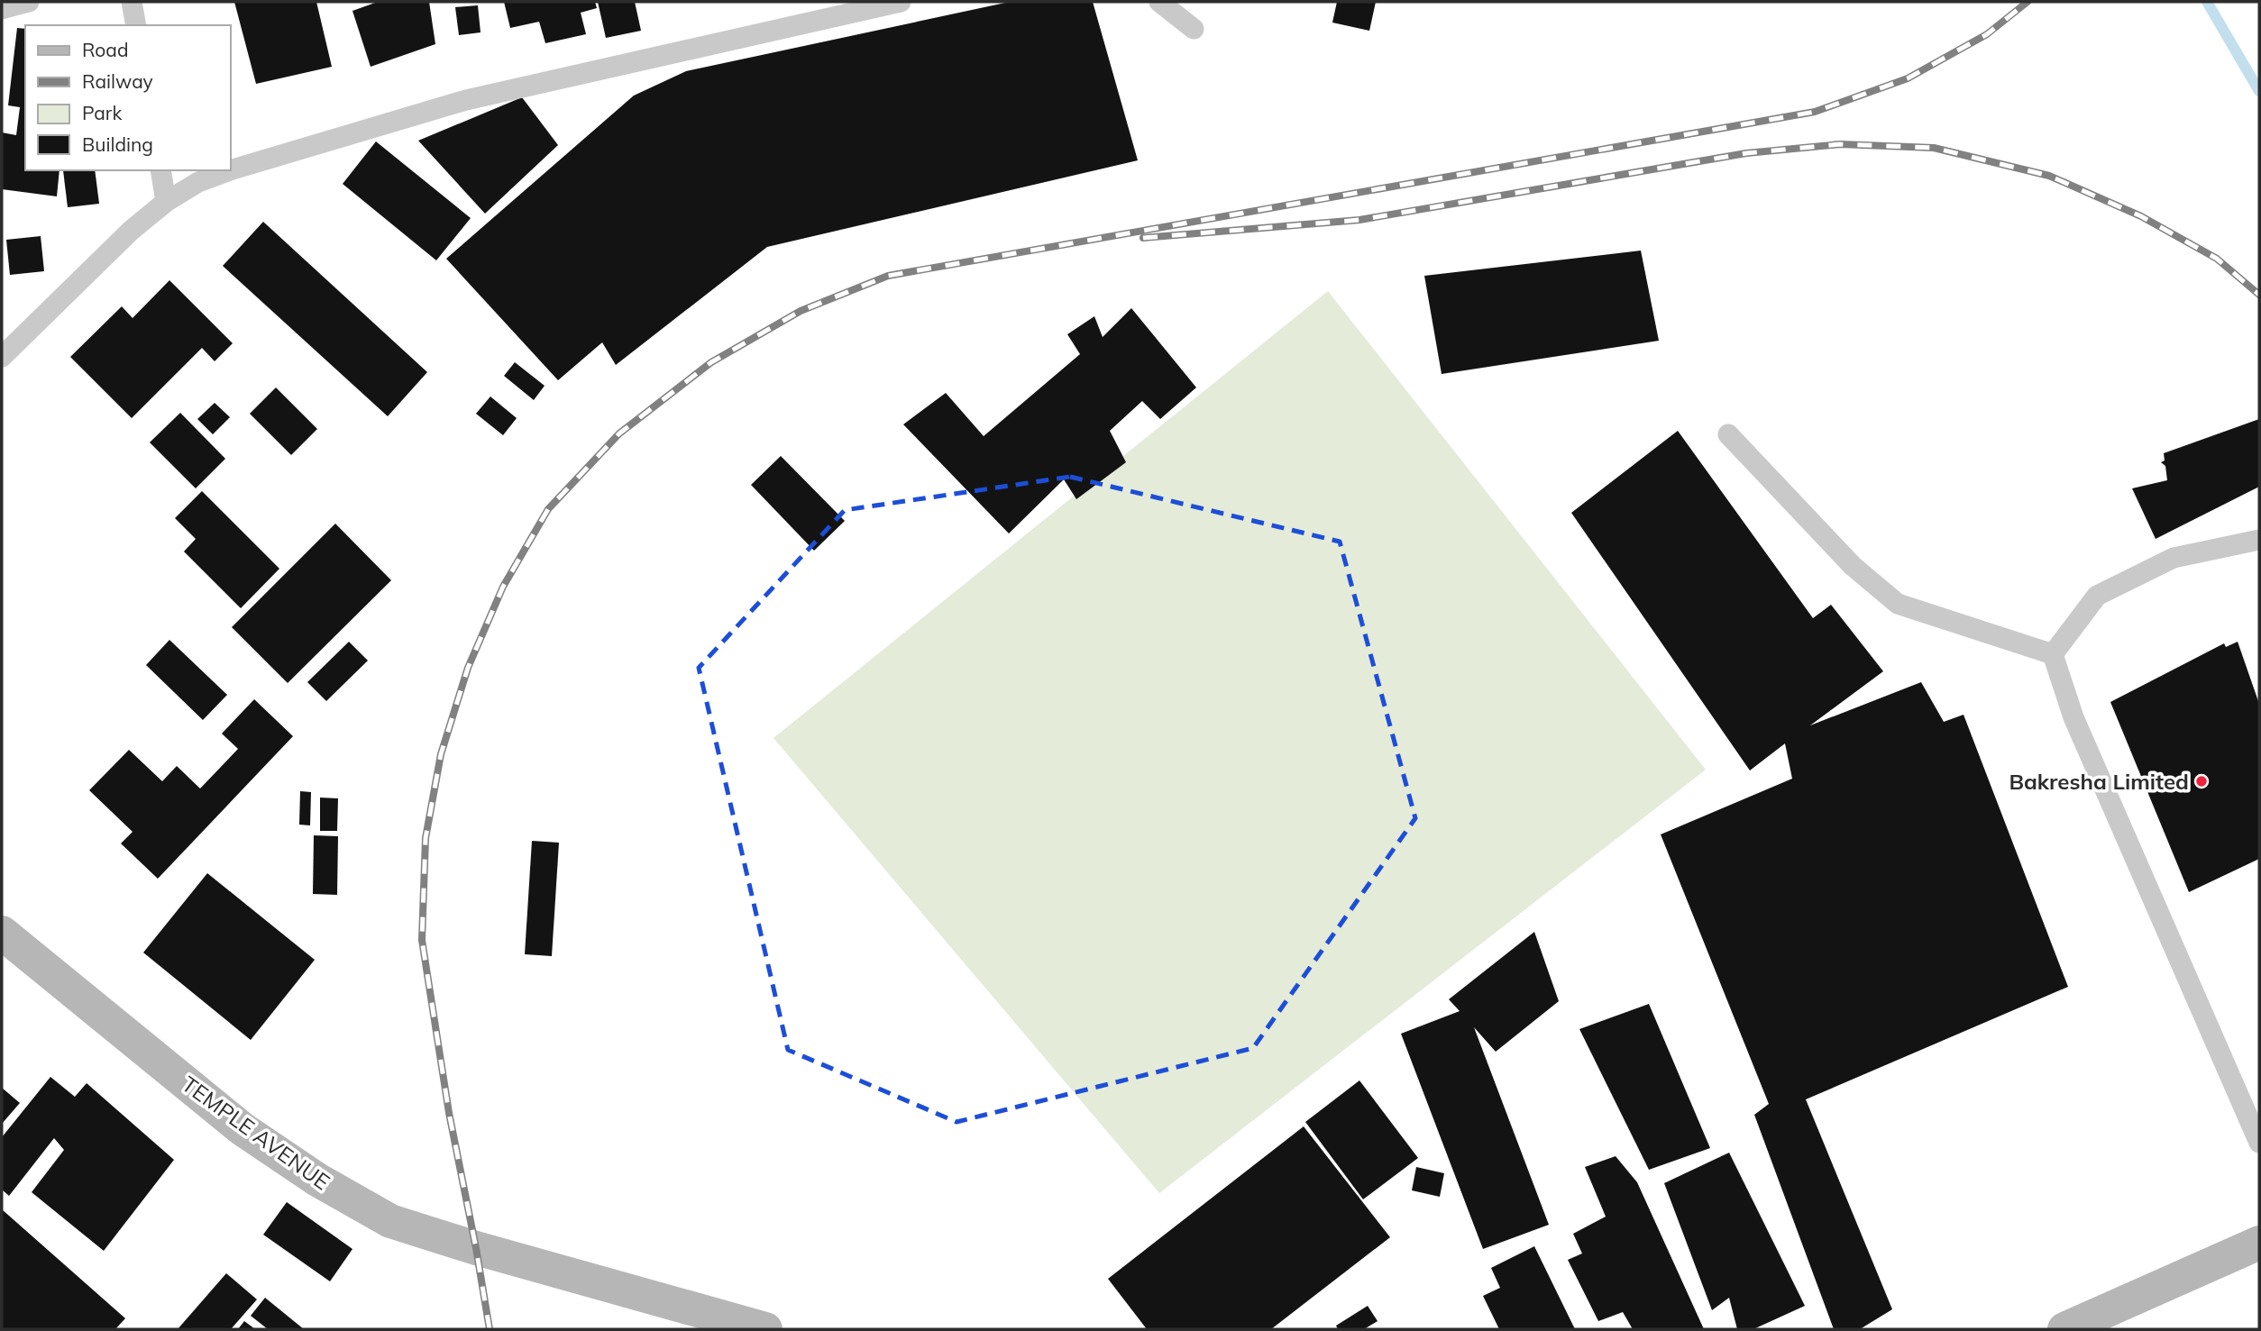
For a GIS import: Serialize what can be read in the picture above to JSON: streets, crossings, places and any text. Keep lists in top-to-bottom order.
{
  "streets": {
    "street": ["TEMPLE AVENUE"]
  },
  "places": ["Bakresha Limited"],
  "legend": [
    "Road",
    "Railway",
    "Park",
    "Building"
  ]
}
